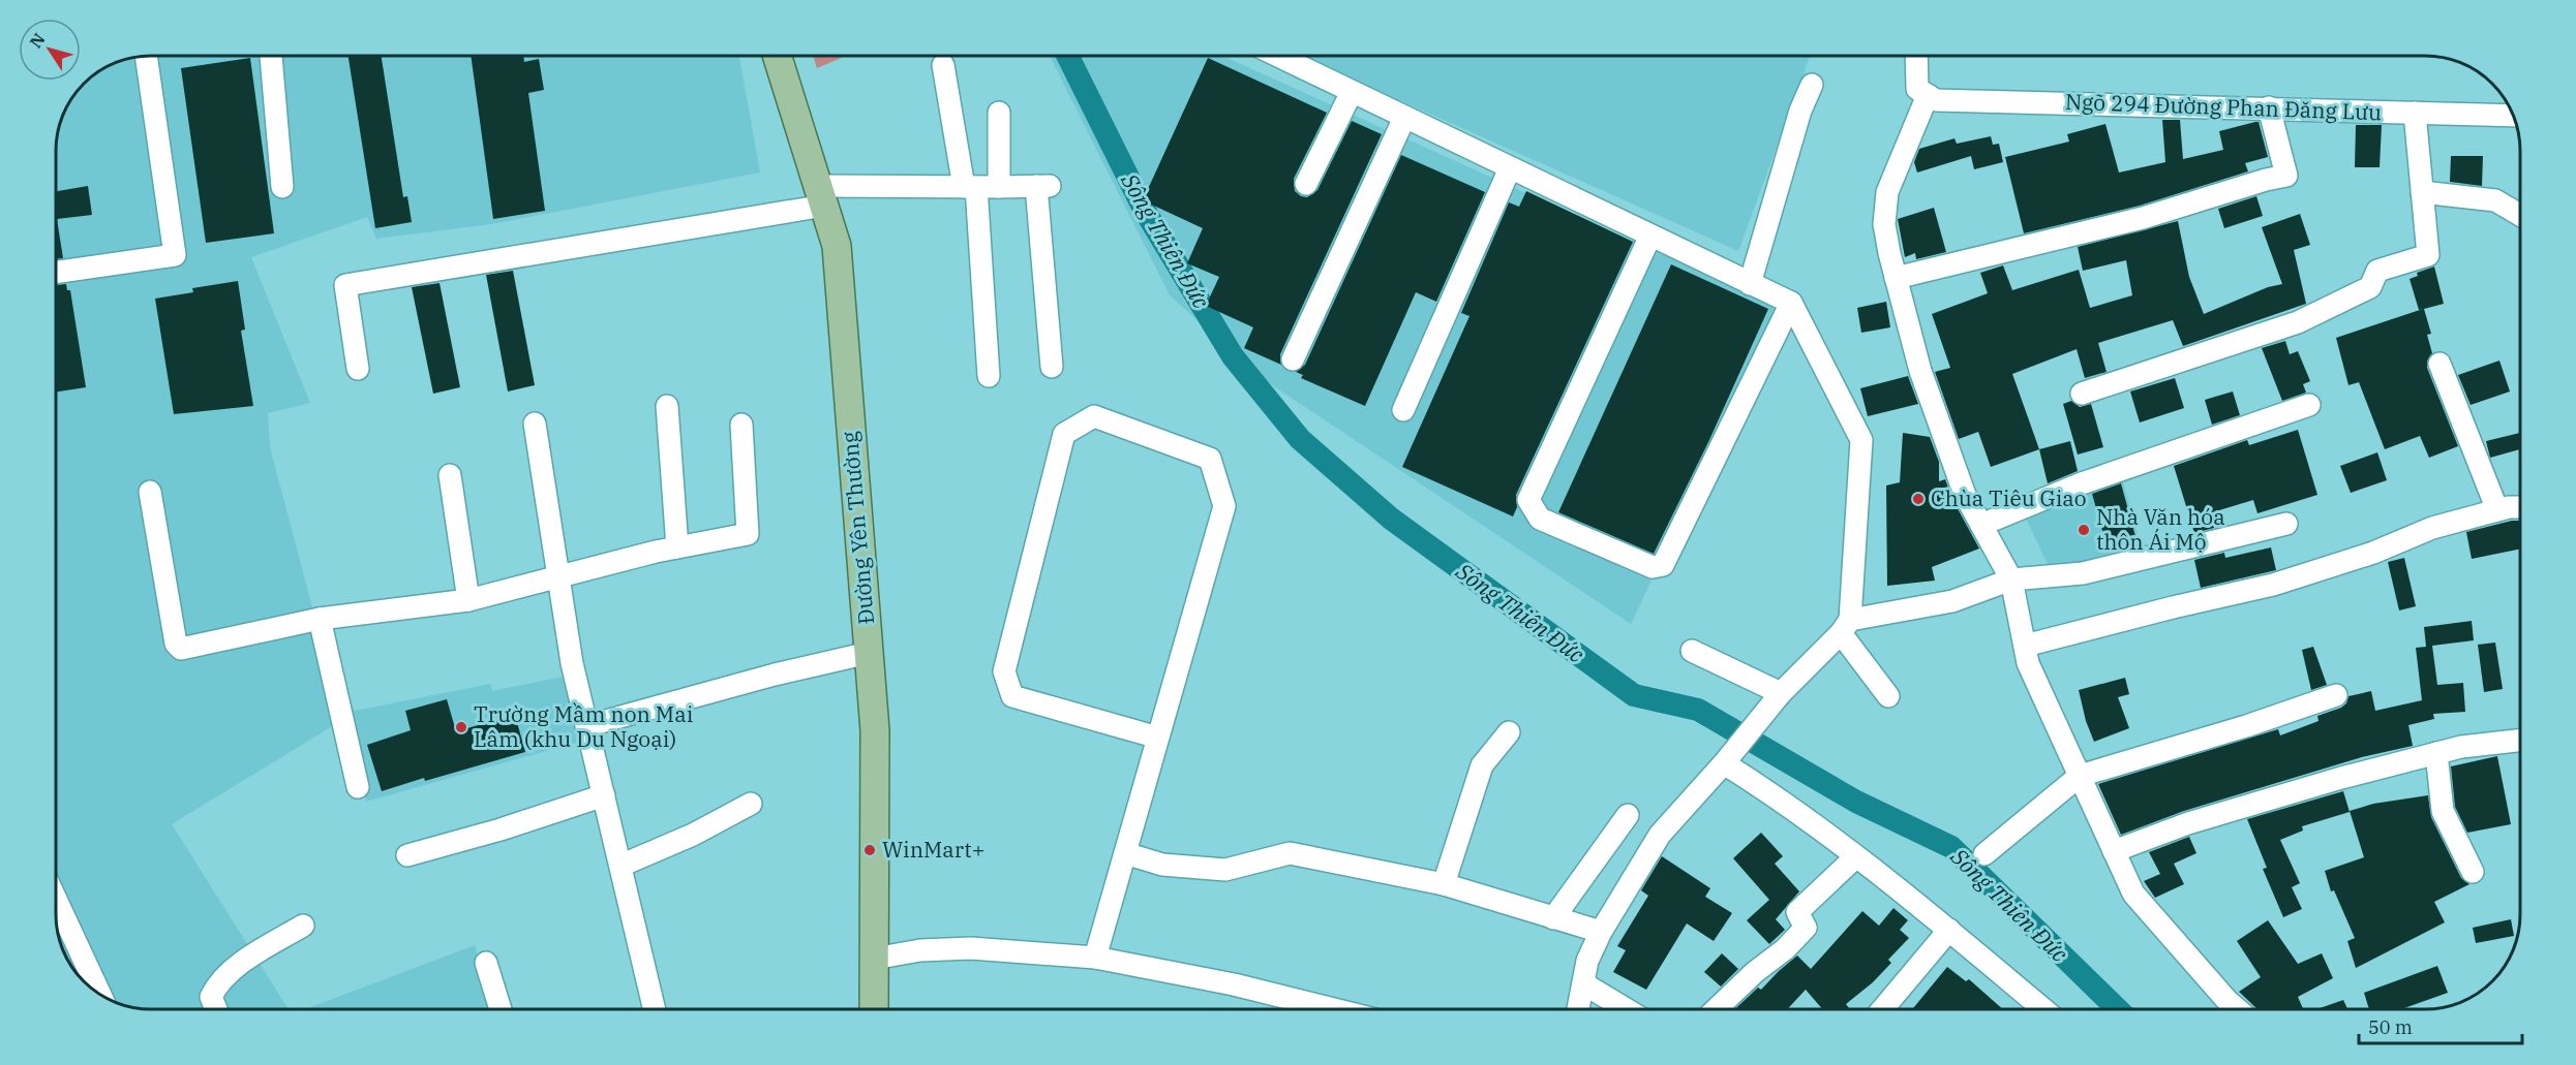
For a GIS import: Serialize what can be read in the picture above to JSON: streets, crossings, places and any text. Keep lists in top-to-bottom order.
{
  "streets": {
    "main road": ["Đường Yên Thường"],
    "street": ["Ngõ 294 Đường Phan Đăng Lưu"]
  },
  "water": ["Sông Thiên Đức"],
  "places": [
    "Chùa Tiêu Giao",
    "Nhà Văn hóa thôn Ái Mộ",
    "Trường Mầm non Mai Lâm (khu Du Ngoại)",
    "WinMart+"
  ],
  "scale_bar": "50 m",
  "north": "top left"
}
